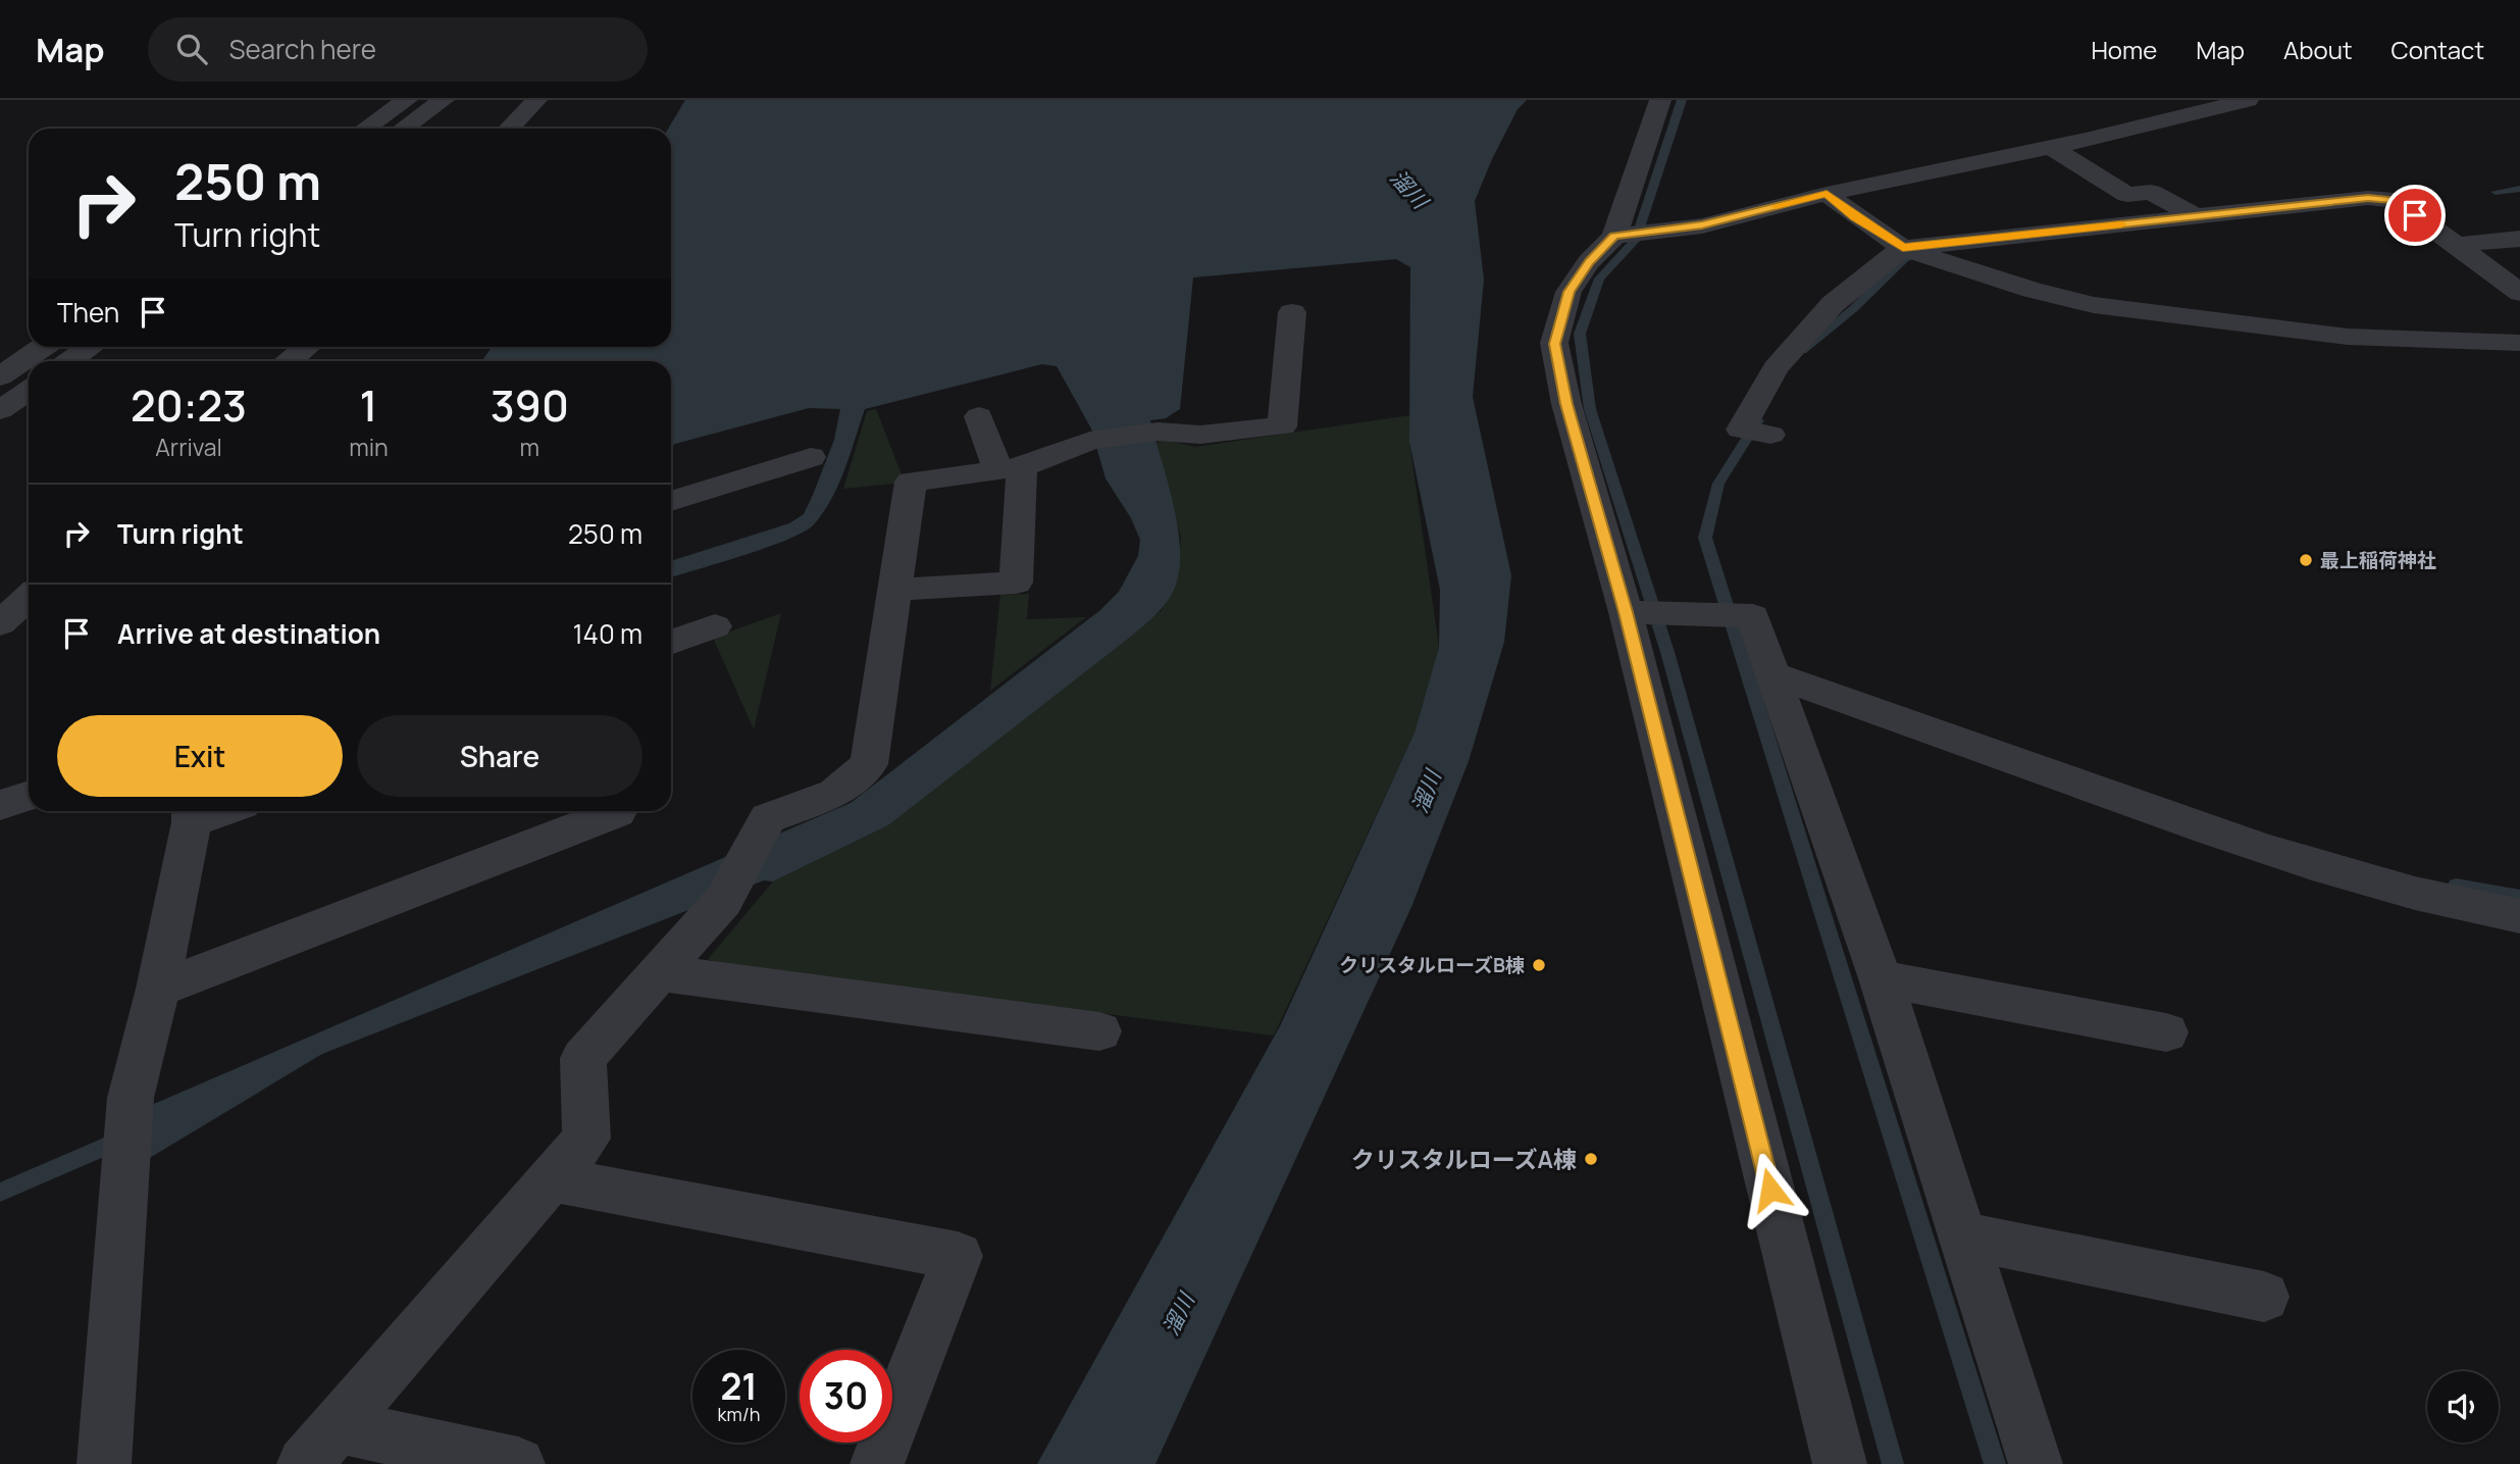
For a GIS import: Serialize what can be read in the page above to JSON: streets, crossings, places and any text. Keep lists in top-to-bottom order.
{
  "water": ["溜川"],
  "places": ["最上稲荷神社", "クリスタルローズB棟", "クリスタルローズA棟"],
  "page": {
    "header": "Map",
    "search": "Search here",
    "nav": [
      "Home",
      "Map",
      "About",
      "Contact"
    ],
    "turn": ["250 m", "Turn right"],
    "then": "Then",
    "eta": [
      "20:23",
      "Arrival",
      "1",
      "min",
      "390",
      "m"
    ],
    "list": [
      {
        "name": "Turn right",
        "value": "250 m"
      },
      {
        "name": "Arrive at destination",
        "value": "140 m"
      }
    ],
    "buttons": ["Exit", "Share"],
    "speed": "21 km/h",
    "limit": "30"
  }
}
